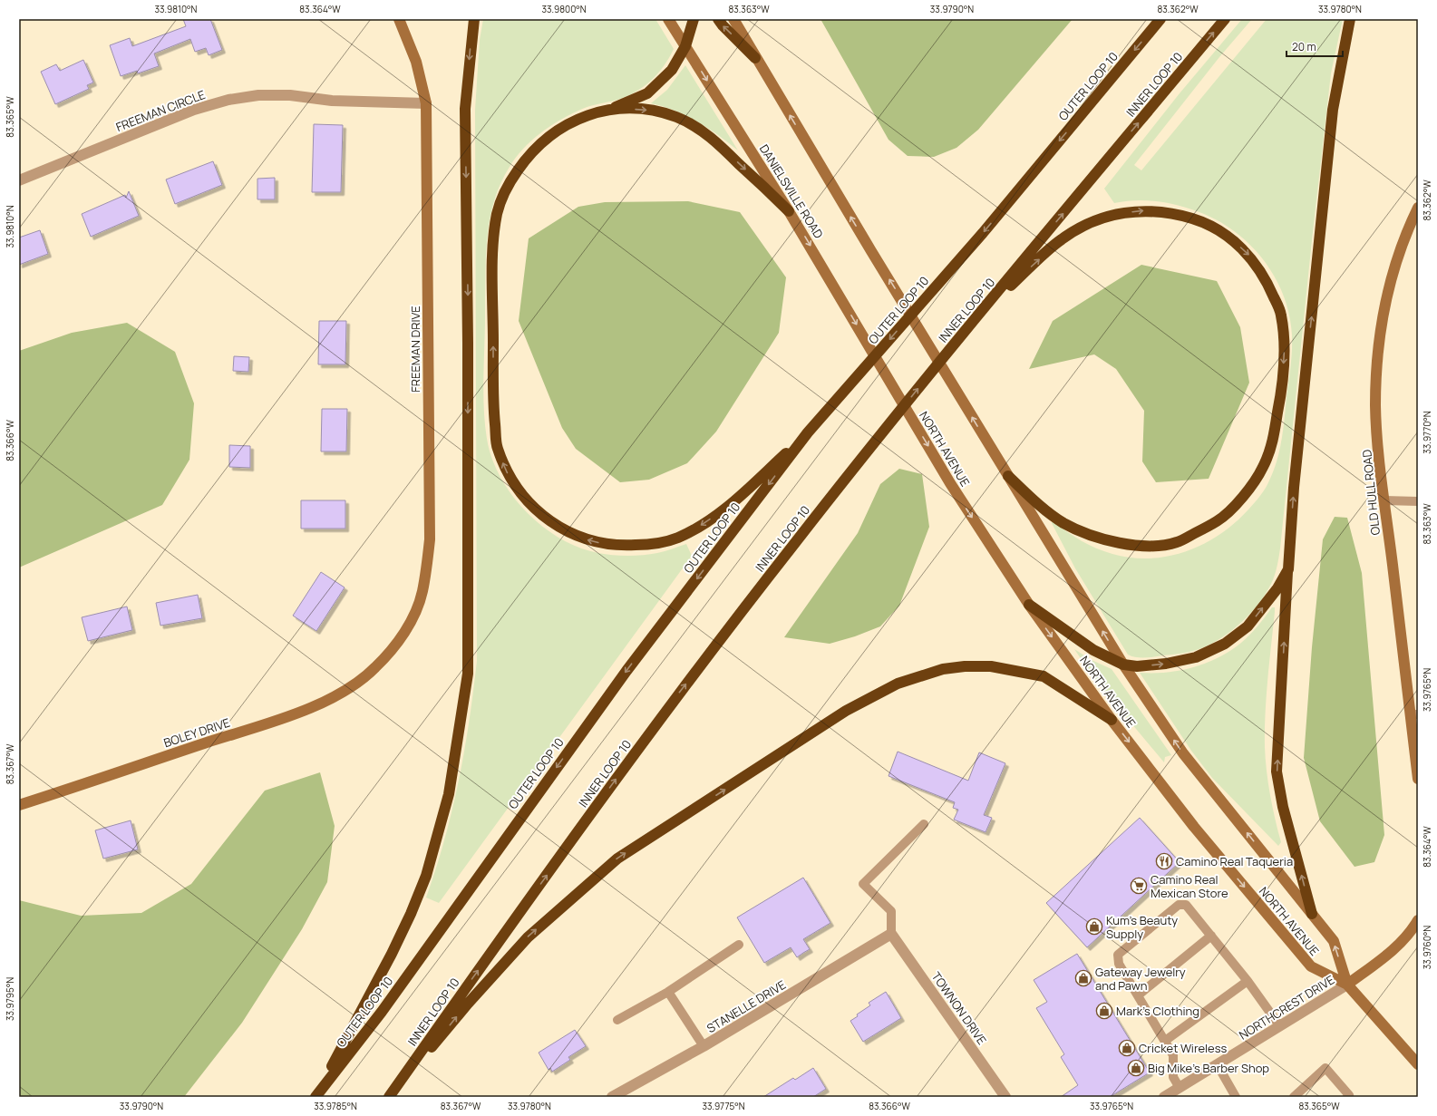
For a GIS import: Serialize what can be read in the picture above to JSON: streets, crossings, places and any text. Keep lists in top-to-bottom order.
{
  "streets": {
    "highway": ["INNER LOOP 10", "OUTER LOOP 10"],
    "main road": [
      "DANIELSVILLE ROAD",
      "FREEMAN DRIVE",
      "NORTH AVENUE",
      "OLD HULL ROAD",
      "BOLEY DRIVE"
    ],
    "street": [
      "FREEMAN CIRCLE",
      "STANELLE DRIVE",
      "NORTHCREST DRIVE",
      "TOWNON DRIVE"
    ]
  },
  "crossings": [
    ["FREEMAN CIRCLE", "FREEMAN DRIVE"],
    ["DANIELSVILLE ROAD", "NORTH AVENUE"],
    ["FREEMAN DRIVE", "BOLEY DRIVE"],
    ["NORTH AVENUE", "NORTHCREST DRIVE"],
    ["STANELLE DRIVE", "TOWNON DRIVE"]
  ],
  "one_way": ["INNER LOOP 10", "OUTER LOOP 10", "DANIELSVILLE ROAD"],
  "places": {
    "restaurant": ["Camino Real Taqueria"],
    "supermarket": ["Camino Real Mexican Store"],
    "shop": [
      "Kum's Beauty Supply",
      "Gateway Jewelry and Pawn",
      "Mark's Clothing",
      "Cricket Wireless",
      "Big Mike's Barber Shop"
    ]
  },
  "scale_bar": "20 m",
  "coordinates": [
    "33.9810°N",
    "83.364°W",
    "33.9800°N",
    "83.363°W",
    "33.9790°N",
    "83.362°W",
    "33.9780°N",
    "83.365°W",
    "33.9770°N",
    "83.366°W",
    "33.9765°N",
    "83.367°W",
    "33.9760°N",
    "33.9795°N",
    "33.9785°N",
    "33.9775°N"
  ]
}
